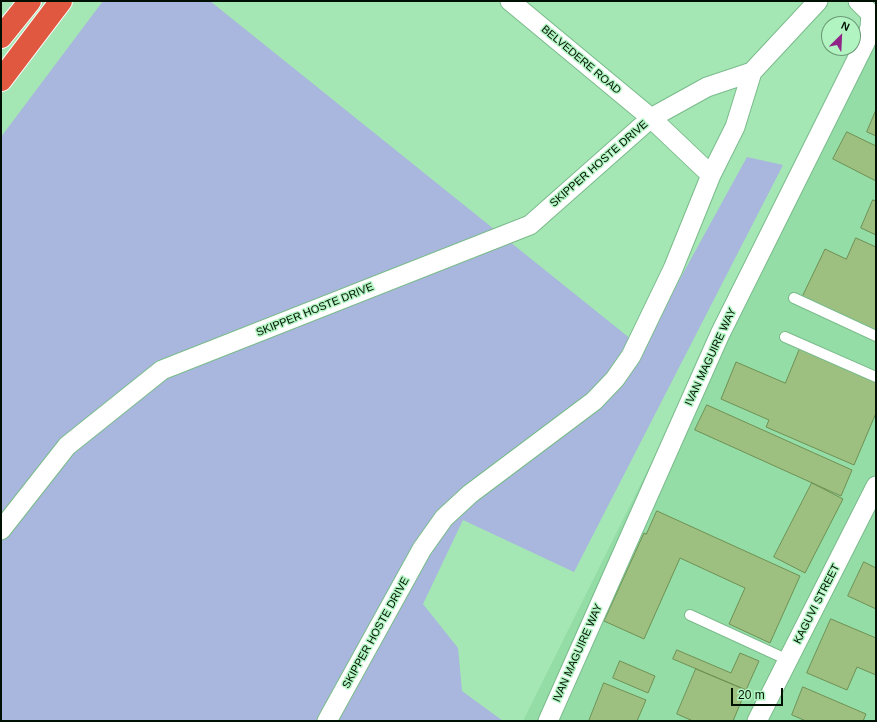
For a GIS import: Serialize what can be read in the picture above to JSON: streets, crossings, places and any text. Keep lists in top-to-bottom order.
{
  "streets": {
    "street": [
      "BELVEDERE ROAD",
      "SKIPPER HOSTE DRIVE",
      "IVAN MAGUIRE WAY",
      "KAGUVI STREET"
    ]
  },
  "crossings": [
    ["BELVEDERE ROAD", "SKIPPER HOSTE DRIVE"]
  ],
  "scale_bar": "20 m",
  "north": "top right"
}
